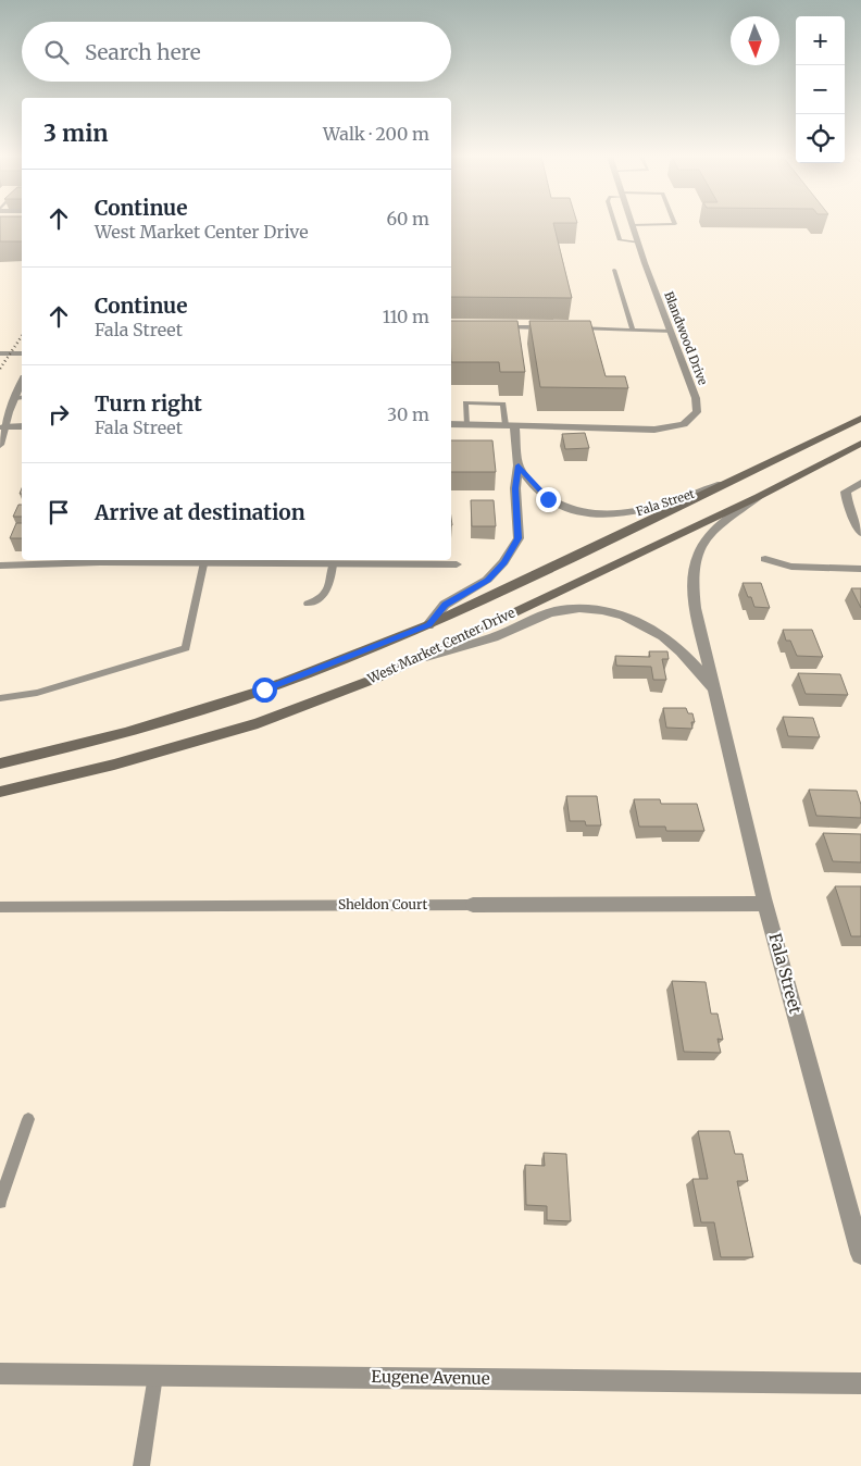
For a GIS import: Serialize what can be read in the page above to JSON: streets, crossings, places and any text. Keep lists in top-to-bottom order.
{
  "streets": {
    "main road": ["West Market Center Drive"],
    "street": [
      "Blandwood Drive",
      "Fala Street",
      "Sheldon Court",
      "Eugene Avenue"
    ]
  },
  "crossings": [
    ["Fala Street", "West Market Center Drive"],
    ["Fala Street", "Sheldon Court"]
  ],
  "north": "bottom",
  "page": {
    "map_buttons": ["+", "−"],
    "search": "Search here",
    "heading": ["3 min", "Walk · 200 m"],
    "list": [
      ["Continue", "West Market Center Drive", "60 m"],
      ["Continue", "Fala Street", "110 m"],
      ["Turn right", "Fala Street", "30 m"],
      "Arrive at destination"
    ]
  }
}
